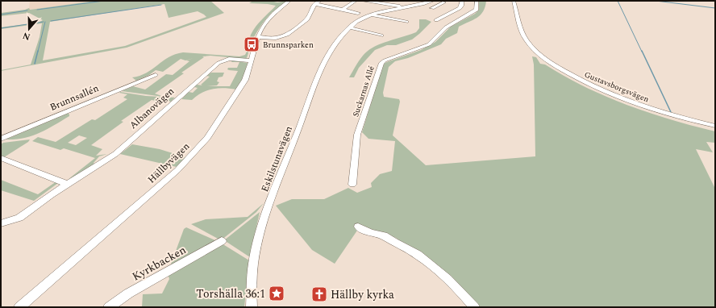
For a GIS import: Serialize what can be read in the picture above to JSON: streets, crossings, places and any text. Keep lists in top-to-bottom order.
{
  "streets": {
    "street": [
      "Gustavsborgsvägen",
      "Suckarnas Allé",
      "Brunnsallén",
      "Albanovägen",
      "Eskilstunavägen",
      "Hällbyvägen",
      "Kyrkbacken"
    ]
  },
  "crossings": [
    ["Albanovägen", "Hällbyvägen"]
  ],
  "places": {
    "bus stop": ["Brunnsparken"],
    "place": ["Torshälla 36:1"],
    "church": ["Hällby kyrka"]
  },
  "north": "bottom"
}
